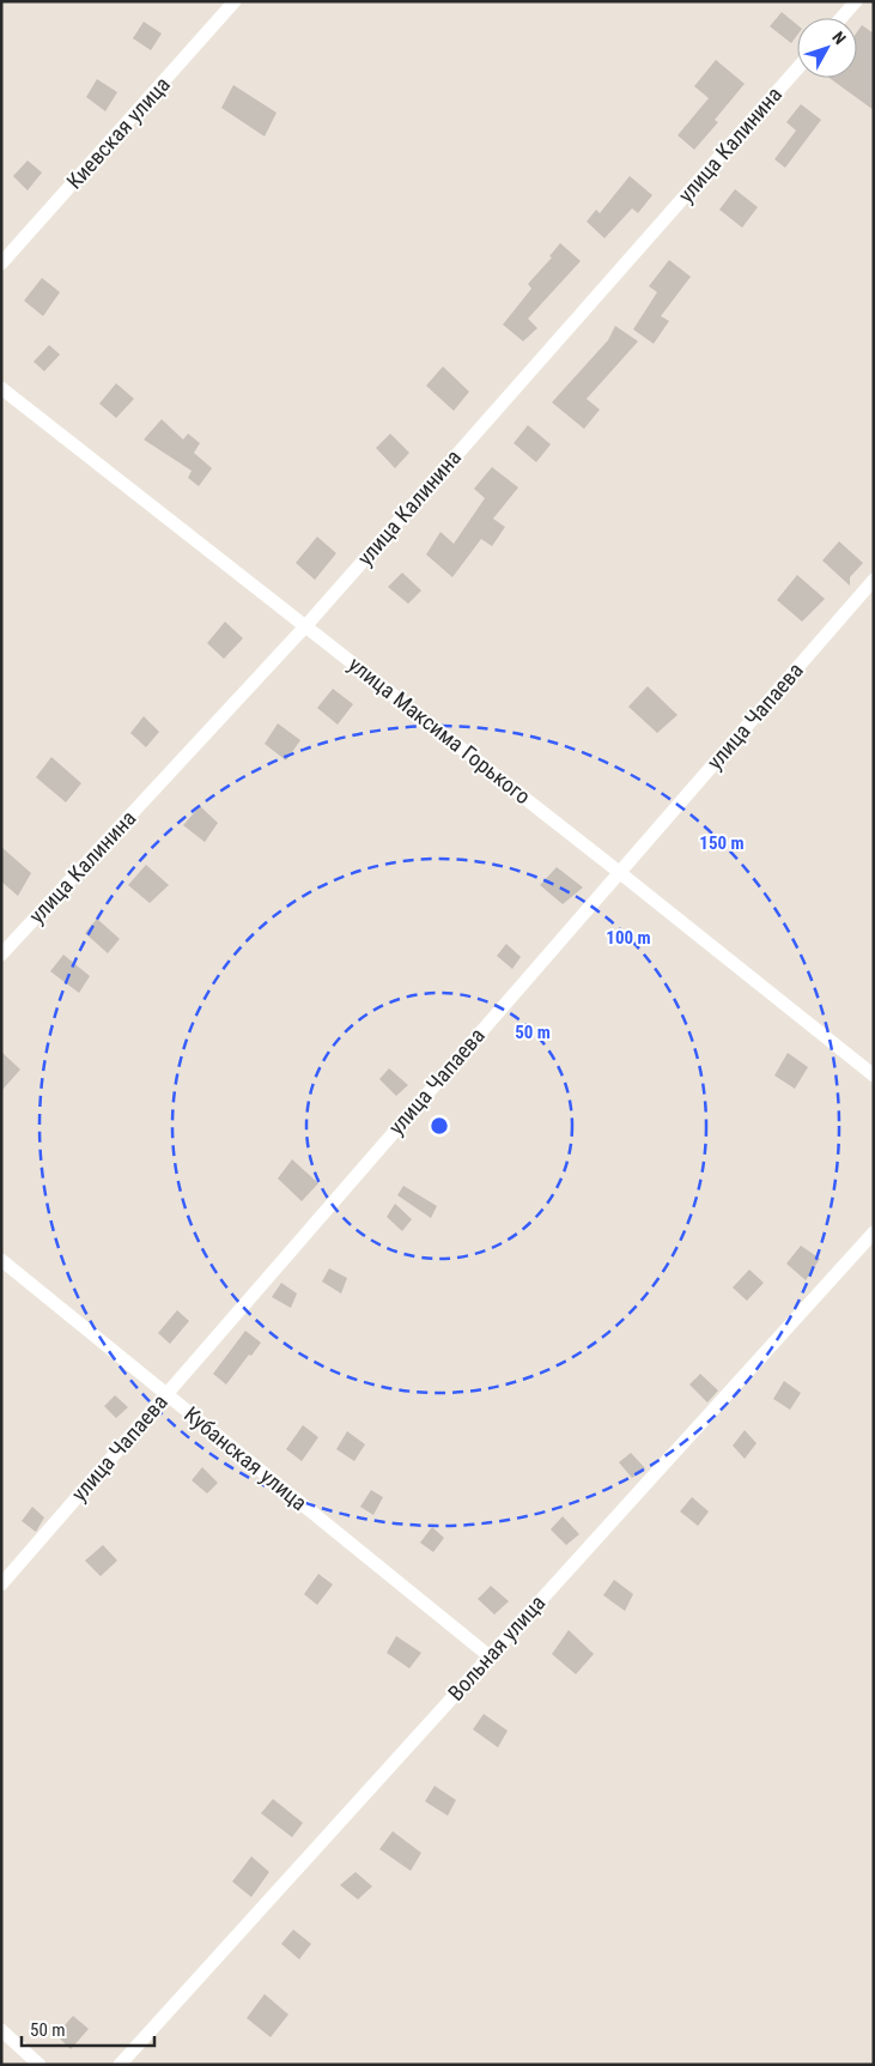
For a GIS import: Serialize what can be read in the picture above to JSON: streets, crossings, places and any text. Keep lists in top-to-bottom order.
{
  "streets": {
    "street": [
      "Киевская улица",
      "улица Калинина",
      "улица Чапаева",
      "улица Максима Горького",
      "Кубанская улица",
      "Вольная улица"
    ]
  },
  "crossings": [
    ["улица Калинина", "улица Максима Горького"],
    ["улица Чапаева", "улица Максима Горького"],
    ["улица Чапаева", "Кубанская улица"],
    ["Кубанская улица", "Вольная улица"]
  ],
  "scale_bar": "50 m",
  "north": "top right",
  "rings": ["150 m", "100 m", "50 m"]
}
